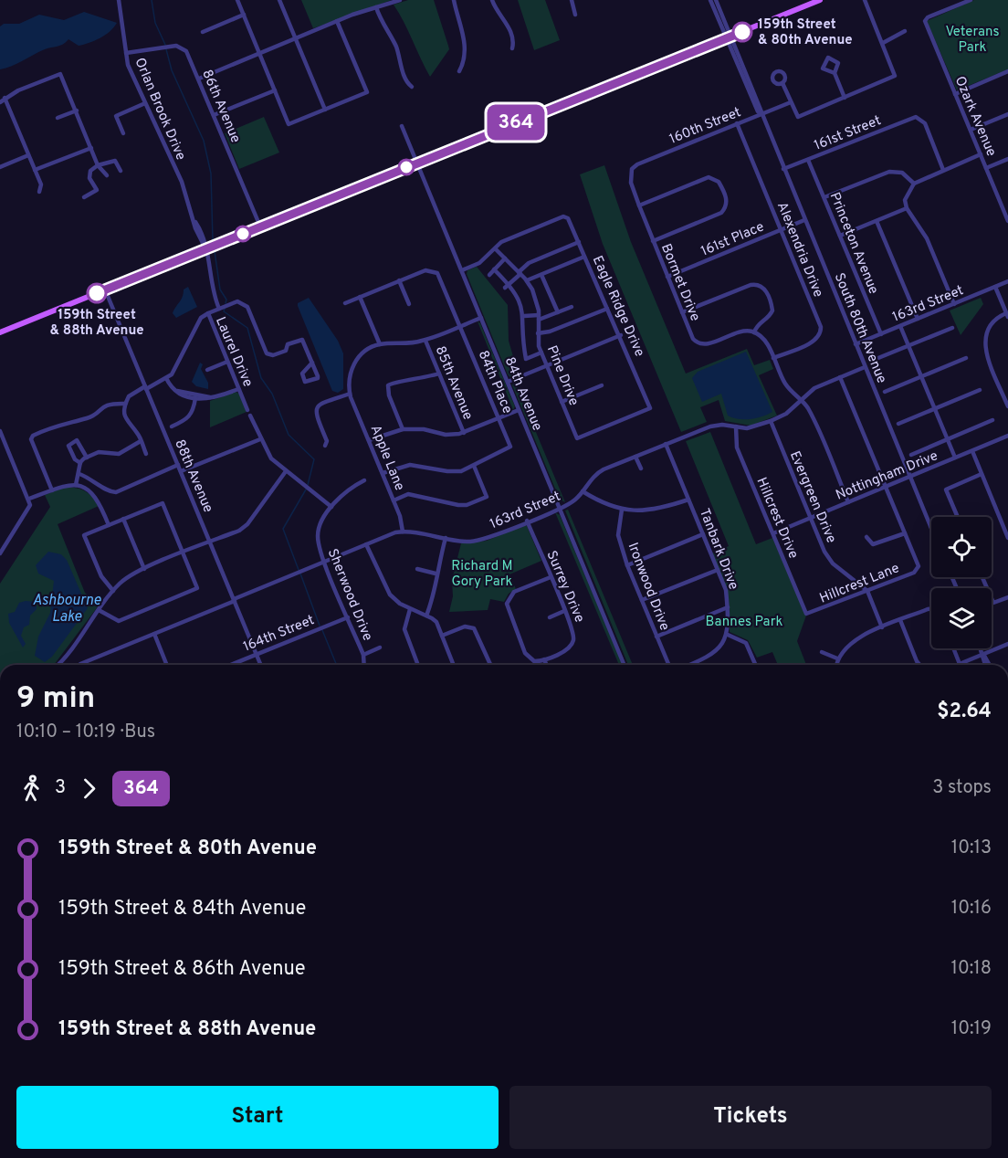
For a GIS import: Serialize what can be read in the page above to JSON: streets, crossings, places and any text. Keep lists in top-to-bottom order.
{
  "streets": {
    "street": [
      "86th Avenue",
      "Orlan Brook Drive",
      "Ozark Avenue",
      "160th Street",
      "161st Street",
      "161st Place",
      "Princeton Avenue",
      "Alexendria Drive",
      "Bormet Drive",
      "163rd Street",
      "Eagle Ridge Drive",
      "South 80th Avenue",
      "Laurel Drive",
      "Pine Drive",
      "84th Place",
      "85th Avenue",
      "84th Avenue",
      "Apple Lane",
      "Nottingham Drive",
      "88th Avenue",
      "Evergreen Drive",
      "Hillcrest Drive",
      "Tanbark Drive",
      "Hillcrest Lane",
      "Surrey Drive",
      "Ironwood Drive",
      "Sherwood Drive",
      "164th Street"
    ]
  },
  "crossings": [
    ["86th Avenue", "Orlan Brook Drive"],
    ["Orlan Brook Drive", "Laurel Drive"],
    ["160th Street", "Alexendria Drive"],
    ["160th Street", "Bormet Drive"],
    ["160th Street", "South 80th Avenue"],
    ["161st Street", "Princeton Avenue"],
    ["161st Street", "South 80th Avenue"],
    ["161st Place", "Alexendria Drive"],
    ["161st Place", "Bormet Drive"],
    ["161st Place", "South 80th Avenue"],
    ["Princeton Avenue", "163rd Street"],
    ["163rd Street", "South 80th Avenue"],
    ["163rd Street", "84th Avenue"],
    ["163rd Street", "Apple Lane"],
    ["163rd Street", "88th Avenue"],
    ["163rd Street", "Evergreen Drive"],
    ["163rd Street", "Hillcrest Drive"],
    ["163rd Street", "Tanbark Drive"],
    ["163rd Street", "Surrey Drive"],
    ["163rd Street", "Sherwood Drive"],
    ["Eagle Ridge Drive", "Pine Drive"],
    ["South 80th Avenue", "Nottingham Drive"],
    ["Nottingham Drive", "Evergreen Drive"],
    ["Nottingham Drive", "Hillcrest Drive"],
    ["88th Avenue", "164th Street"],
    ["Evergreen Drive", "Hillcrest Lane"],
    ["Hillcrest Drive", "Hillcrest Lane"],
    ["Sherwood Drive", "164th Street"]
  ],
  "water": ["Ashbourne Lake"],
  "parks": ["Veterans Park", "Richard M Gory Park", "Bannes Park"],
  "places": ["159th Street & 80th Avenue", "159th Street & 88th Avenue"],
  "lines": ["bus line 364"],
  "page": {
    "on_map": "364",
    "heading": ["9 min", "10:10 – 10:19 · Bus", "$2.64"],
    "legs": ["3", "364", "3 stops"],
    "list": [
      {
        "name": "159th Street & 80th Avenue",
        "value": "10:13"
      },
      {
        "name": "159th Street & 84th Avenue",
        "value": "10:16"
      },
      {
        "name": "159th Street & 86th Avenue",
        "value": "10:18"
      },
      {
        "name": "159th Street & 88th Avenue",
        "value": "10:19"
      }
    ],
    "buttons": ["Start", "Tickets"]
  }
}
